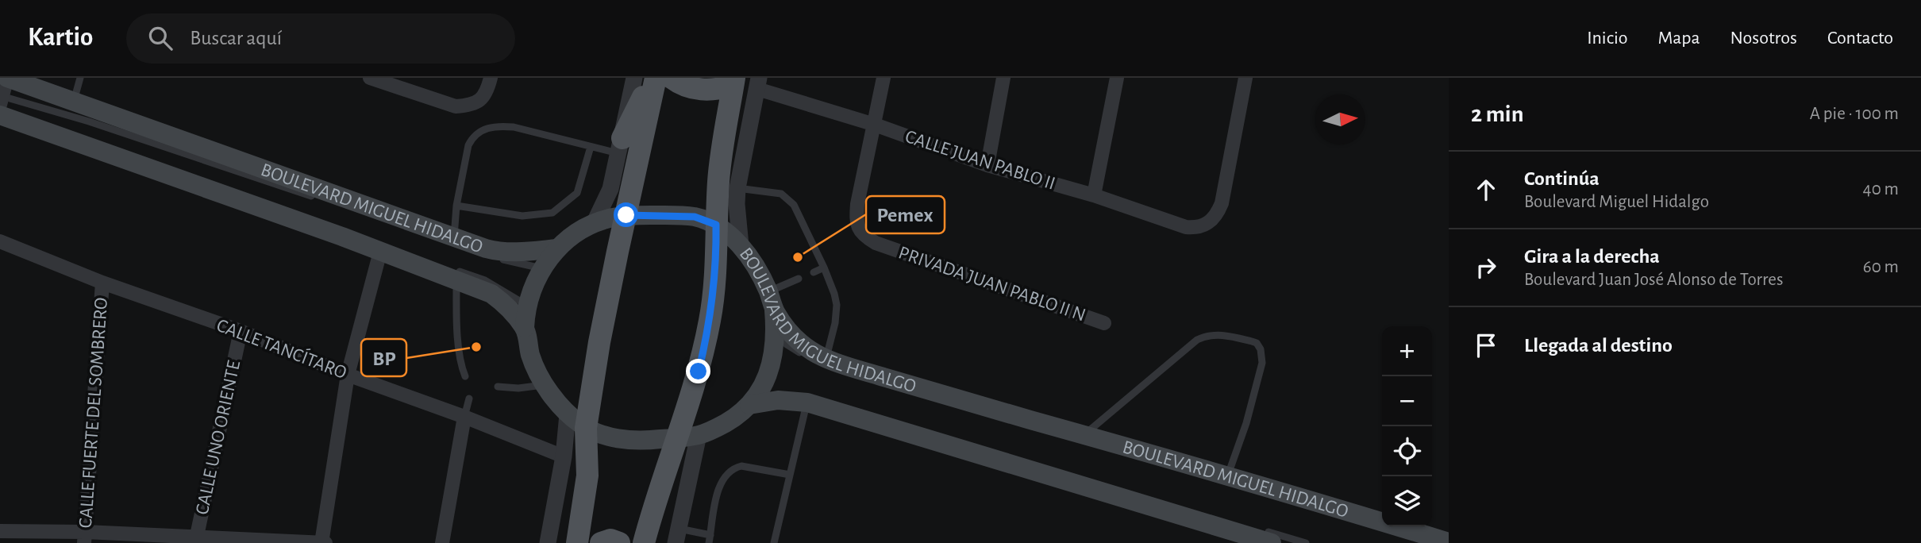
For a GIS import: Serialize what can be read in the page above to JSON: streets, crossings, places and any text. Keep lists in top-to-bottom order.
{
  "streets": {
    "main road": ["BOULEVARD MIGUEL HIDALGO"],
    "street": [
      "CALLE JUAN PABLO II",
      "PRIVADA JUAN PABLO II N",
      "CALLE TANCÍTARO",
      "CALLE FUERTE DEL SOMBRERO",
      "CALLE UNO ORIENTE"
    ]
  },
  "crossings": [
    ["CALLE JUAN PABLO II", "PRIVADA JUAN PABLO II N"],
    ["CALLE TANCÍTARO", "CALLE FUERTE DEL SOMBRERO"],
    ["CALLE TANCÍTARO", "CALLE UNO ORIENTE"]
  ],
  "places": ["Pemex", "BP"],
  "north": "right",
  "page": {
    "header": "Kartio",
    "search": "Buscar aquí",
    "nav": [
      "Inicio",
      "Mapa",
      "Nosotros",
      "Contacto"
    ],
    "heading": ["2 min", "A pie · 100 m"],
    "list": [
      ["Continúa", "Boulevard Miguel Hidalgo", "40 m"],
      ["Gira a la derecha", "Boulevard Juan José Alonso de Torres", "60 m"],
      "Llegada al destino"
    ],
    "map_buttons": ["+", "−"]
  }
}
